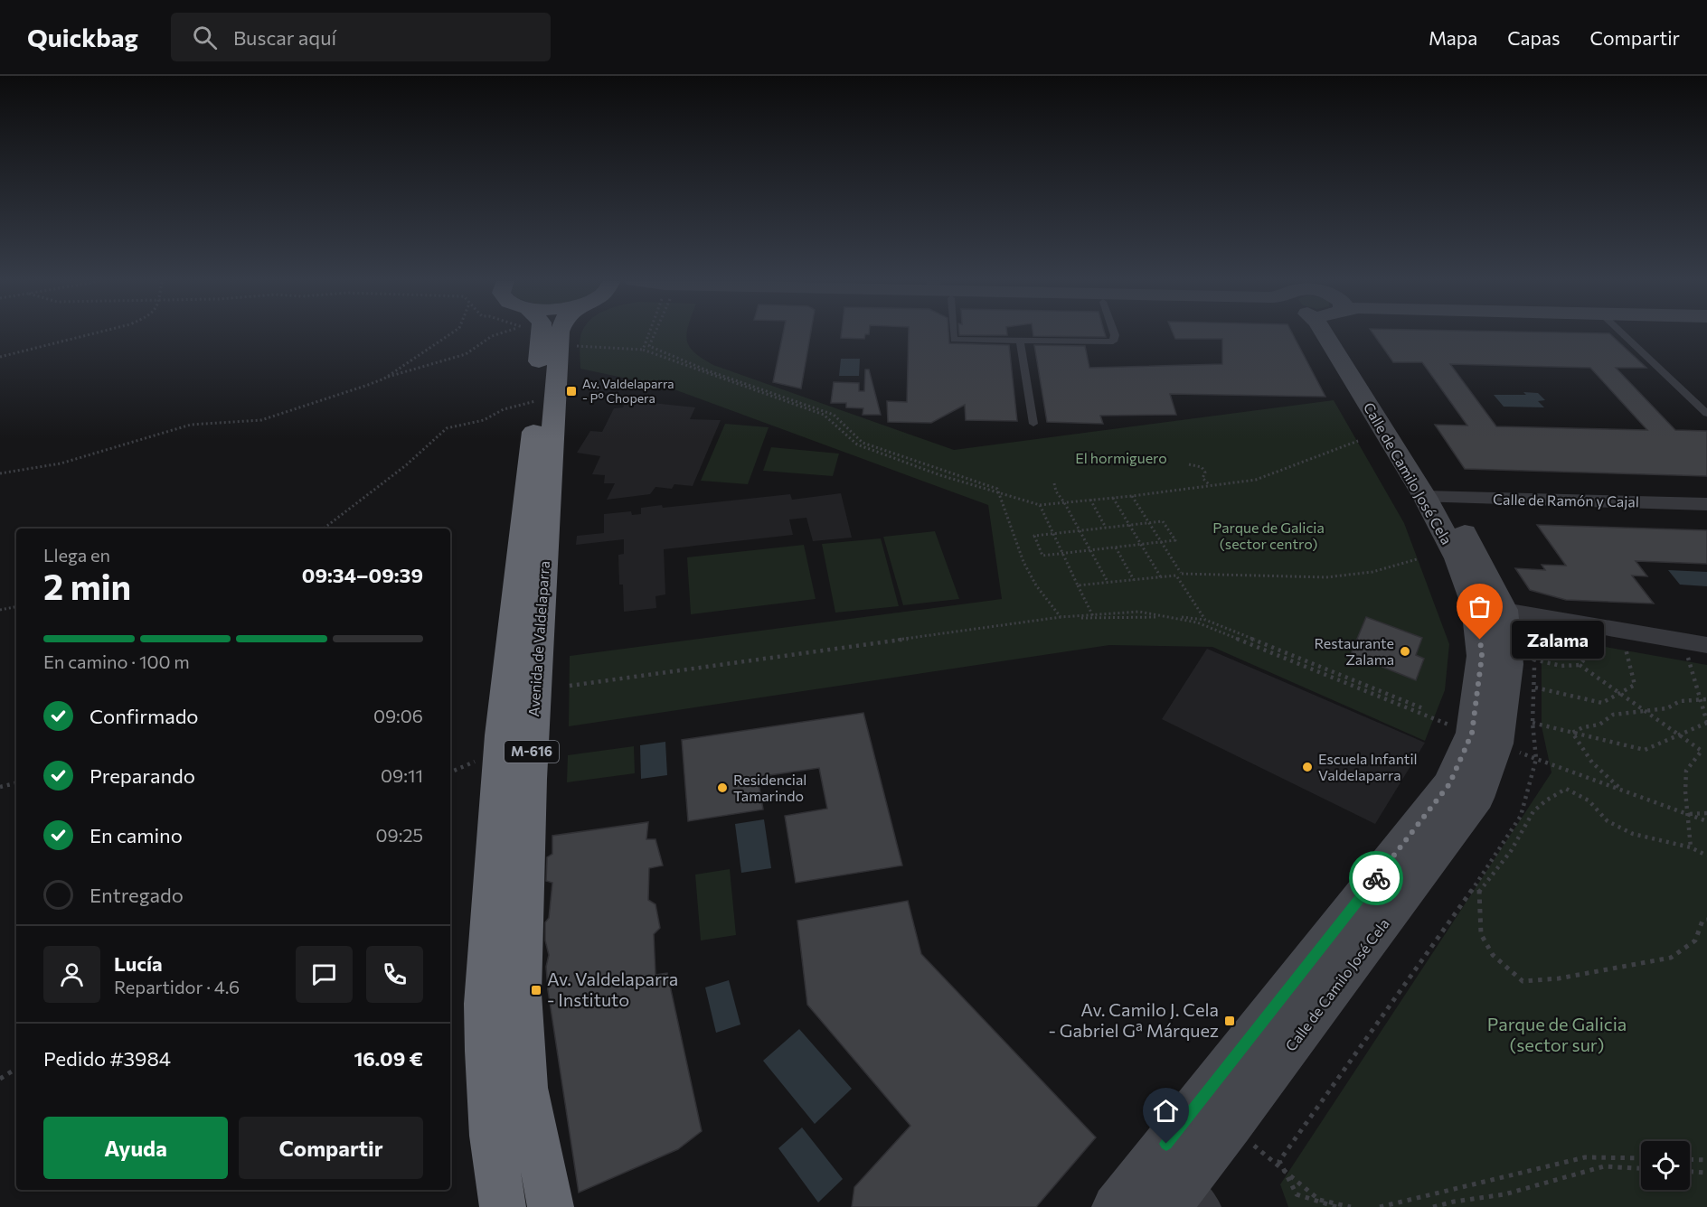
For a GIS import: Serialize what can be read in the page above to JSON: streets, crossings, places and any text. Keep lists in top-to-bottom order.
{
  "streets": {
    "highway": ["Avenida de Valdelaparra", "M-616"],
    "main road": ["Calle de Camilo José Cela"],
    "street": ["Calle de Ramón y Cajal"]
  },
  "crossings": [
    ["Calle de Camilo José Cela", "Calle de Ramón y Cajal"]
  ],
  "parks": ["El hormiguero", "Parque de Galicia (sector centro)", "Parque de Galicia (sector sur)"],
  "places": {
    "transit": ["Av. Valdelaparra - Pº Chopera", "Av. Valdelaparra - Instituto", "Av. Camilo J. Cela - Gabriel Gª Márquez"],
    "other": [
      "Zalama",
      "Restaurante Zalama",
      "Escuela Infantil Valdelaparra",
      "Residencial Tamarindo"
    ]
  },
  "page": {
    "header": "Quickbag",
    "search": "Buscar aquí",
    "nav": ["Mapa", "Capas", "Compartir"],
    "heading": ["2 min", "Llega en", "09:34–09:39"],
    "panel": [
      "Lucía",
      "Repartidor · 4.6",
      "Pedido #3984",
      "16.09 €"
    ],
    "bubble": "Zalama",
    "bar": "En camino · 100 m",
    "list": [
      ["Confirmado", "09:06"],
      ["Preparando", "09:11"],
      ["En camino", "09:25"],
      "Entregado"
    ],
    "buttons": ["Ayuda", "Compartir"]
  }
}
